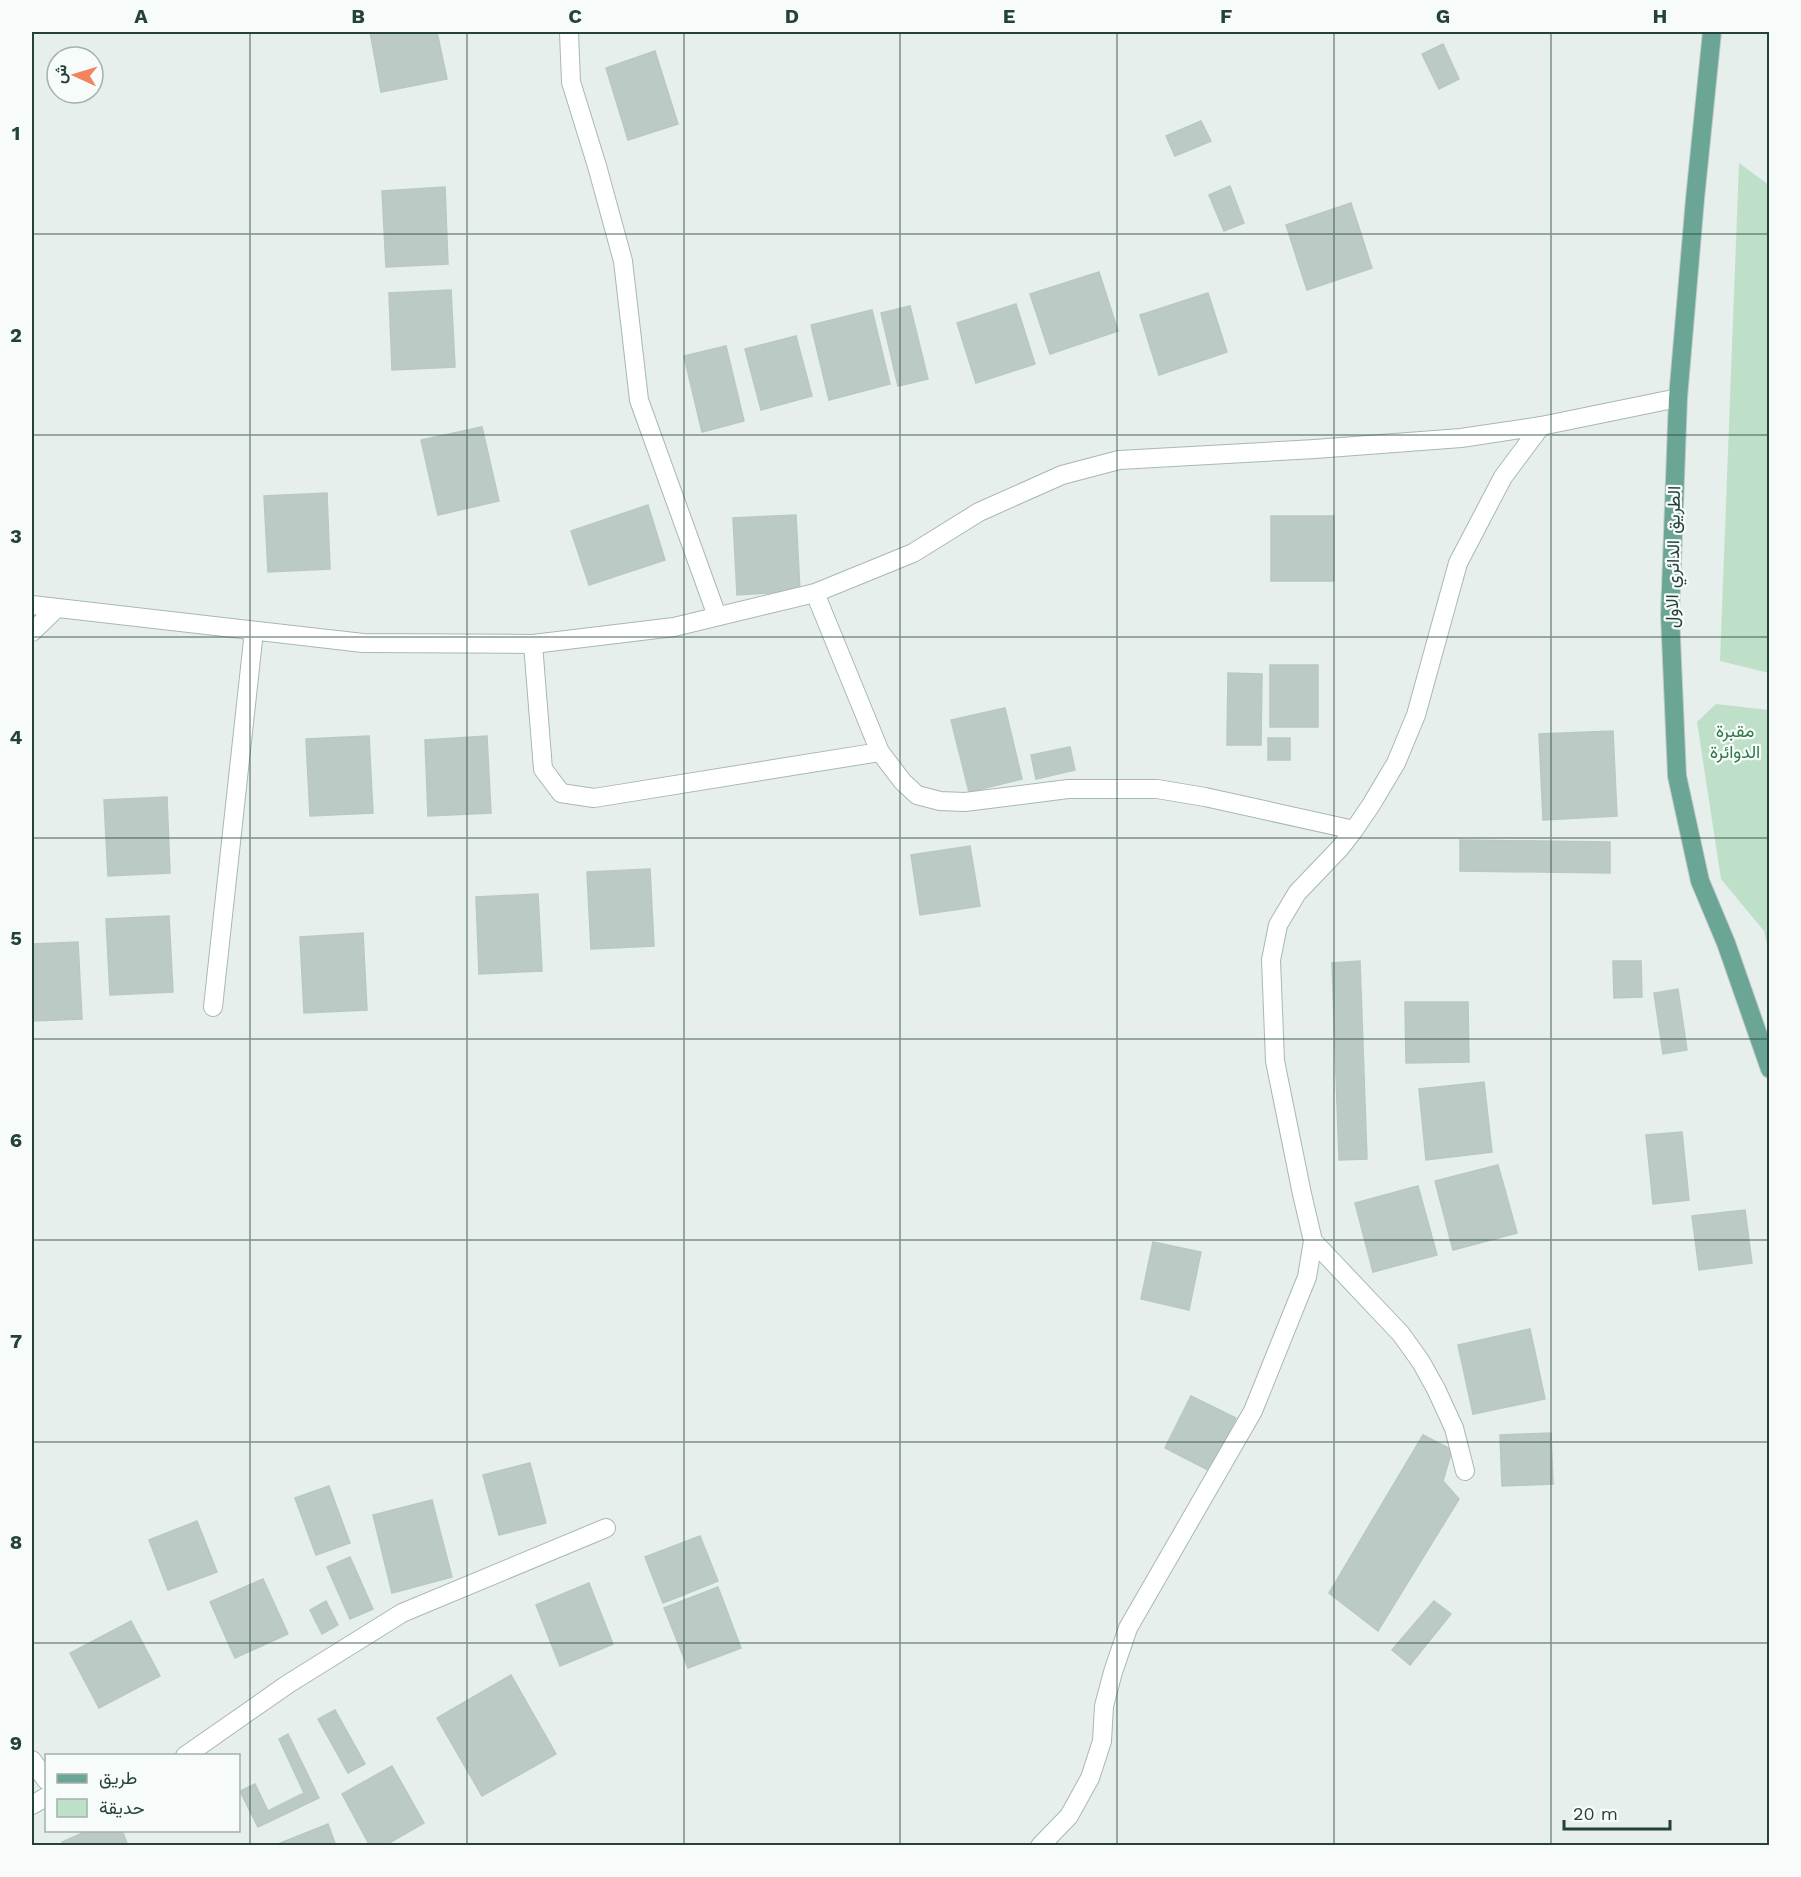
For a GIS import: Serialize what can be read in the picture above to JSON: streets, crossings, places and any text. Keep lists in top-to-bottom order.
{
  "streets": {
    "main road": ["الطريق الدائري الاول"]
  },
  "parks": ["مقبرة الدوائرة"],
  "legend": ["طريق", "حديقة"],
  "scale_bar": "20 m",
  "north": "left",
  "grid": {
    "columns": [
      "A",
      "B",
      "C",
      "D",
      "E",
      "F",
      "G",
      "H"
    ],
    "rows": [
      "1",
      "2",
      "3",
      "4",
      "5",
      "6",
      "7",
      "8",
      "9"
    ]
  }
}
